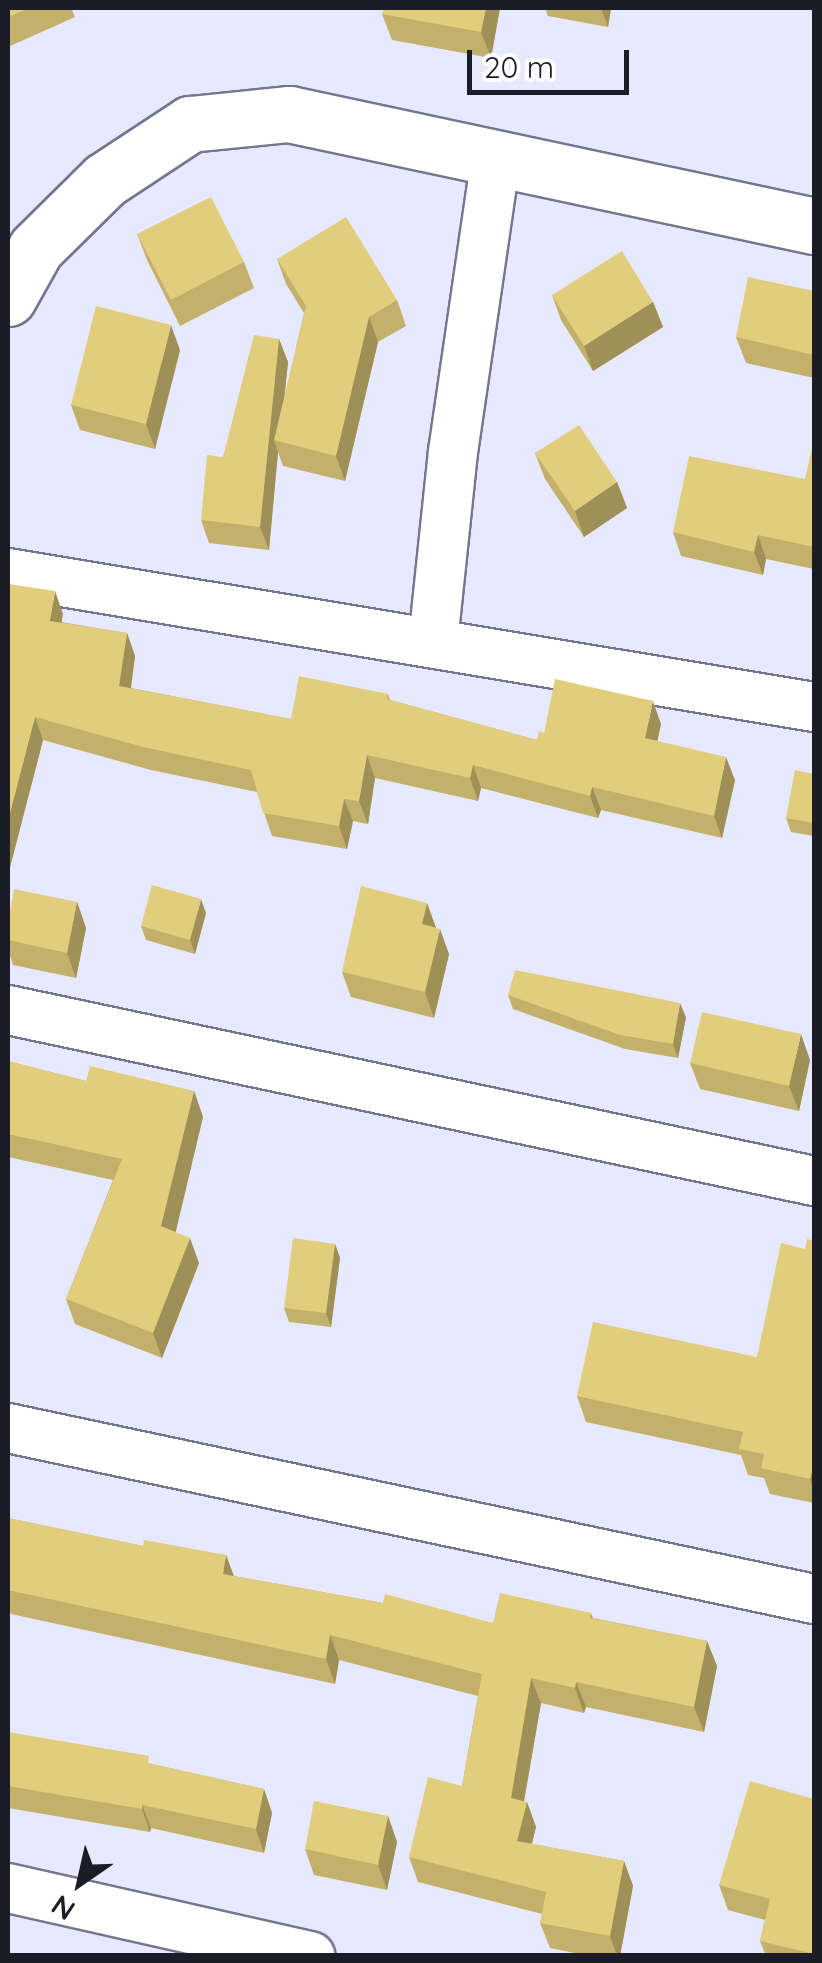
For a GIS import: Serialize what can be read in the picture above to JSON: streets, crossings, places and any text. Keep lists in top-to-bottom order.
{
  "scale_bar": "20 m",
  "north": "bottom left"
}
